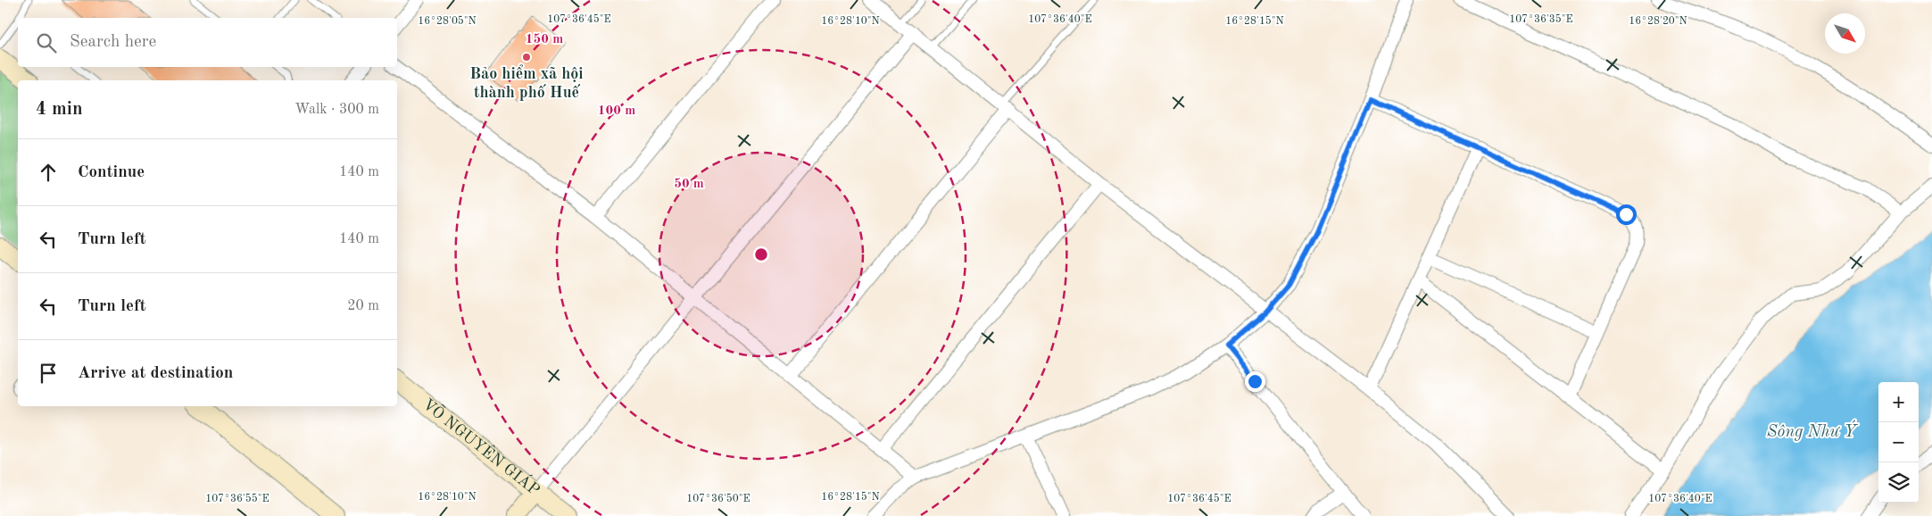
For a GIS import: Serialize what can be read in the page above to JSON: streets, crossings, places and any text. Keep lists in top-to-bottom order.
{
  "streets": {
    "street": ["VÕ NGUYÊN GIÁP"]
  },
  "water": ["Sông Như Ý"],
  "places": ["Bảo hiểm xã hội thành phố Huế"],
  "north": "bottom right",
  "page": {
    "search": "Search here",
    "heading": ["4 min", "Walk · 300 m"],
    "list": [
      ["Continue", "140 m"],
      ["Turn left", "140 m"],
      ["Turn left", "20 m"],
      "Arrive at destination"
    ],
    "map_buttons": ["+", "−"]
  },
  "coordinates": [
    "107°36'45\"E",
    "107°36'40\"E",
    "107°36'35\"E",
    "16°28'15\"N",
    "16°28'05\"N",
    "16°28'10\"N",
    "16°28'20\"N",
    "107°36'55\"E",
    "107°36'50\"E"
  ],
  "rings": ["150 m", "100 m", "50 m"]
}
